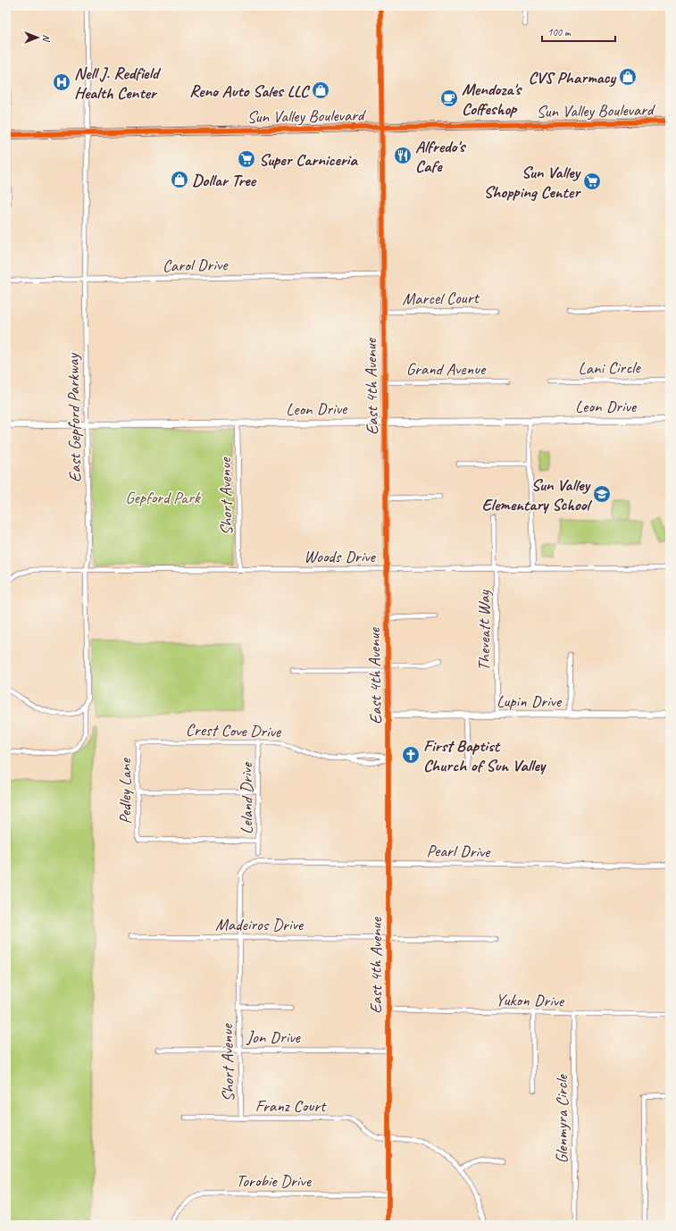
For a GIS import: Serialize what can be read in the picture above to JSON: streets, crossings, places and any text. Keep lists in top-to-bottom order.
{
  "streets": {
    "main road": ["Sun Valley Boulevard"],
    "street": [
      "Carol Drive",
      "Marcel Court",
      "Lani Circle",
      "Grand Avenue",
      "East 4th Avenue",
      "Leon Drive",
      "East Gepford Parkway",
      "Short Avenue",
      "Woods Drive",
      "Theveatt Way",
      "Lupin Drive",
      "Crest Cove Drive",
      "Pedley Lane",
      "Leland Drive",
      "Pearl Drive",
      "Madeiros Drive",
      "Yukon Drive",
      "Jon Drive",
      "Franz Court",
      "Glenmyra Circle",
      "Torobie Drive"
    ]
  },
  "crossings": [
    ["Sun Valley Boulevard", "East 4th Avenue"],
    ["Sun Valley Boulevard", "East Gepford Parkway"],
    ["Carol Drive", "East 4th Avenue"],
    ["Carol Drive", "East Gepford Parkway"],
    ["Marcel Court", "East 4th Avenue"],
    ["Grand Avenue", "East 4th Avenue"],
    ["East 4th Avenue", "Leon Drive"],
    ["East 4th Avenue", "Woods Drive"],
    ["East 4th Avenue", "Lupin Drive"],
    ["East 4th Avenue", "Crest Cove Drive"],
    ["East 4th Avenue", "Pearl Drive"],
    ["East 4th Avenue", "Madeiros Drive"],
    ["East 4th Avenue", "Yukon Drive"],
    ["East 4th Avenue", "Jon Drive"],
    ["East 4th Avenue", "Franz Court"],
    ["East 4th Avenue", "Torobie Drive"],
    ["Leon Drive", "East Gepford Parkway"],
    ["Leon Drive", "Short Avenue"],
    ["East Gepford Parkway", "Woods Drive"],
    ["Short Avenue", "Woods Drive"],
    ["Short Avenue", "Pearl Drive"],
    ["Short Avenue", "Madeiros Drive"],
    ["Short Avenue", "Jon Drive"],
    ["Short Avenue", "Franz Court"],
    ["Woods Drive", "Theveatt Way"],
    ["Theveatt Way", "Lupin Drive"],
    ["Crest Cove Drive", "Pedley Lane"],
    ["Crest Cove Drive", "Leland Drive"],
    ["Pedley Lane", "Leland Drive"],
    ["Yukon Drive", "Glenmyra Circle"]
  ],
  "parks": ["Gepford Park"],
  "places": {
    "shop": ["CVS Pharmacy", "Reno Auto Sales LLC", "Dollar Tree"],
    "hospital": ["Nell J. Redfield Health Center"],
    "cafe": ["Mendoza's Coffeshop"],
    "restaurant": ["Alfredo's Cafe"],
    "supermarket": ["Super Carniceria", "Sun Valley Shopping Center"],
    "school or university": ["Sun Valley Elementary School"],
    "church": ["First Baptist Church of Sun Valley"]
  },
  "scale_bar": "100 m",
  "north": "right"
}
